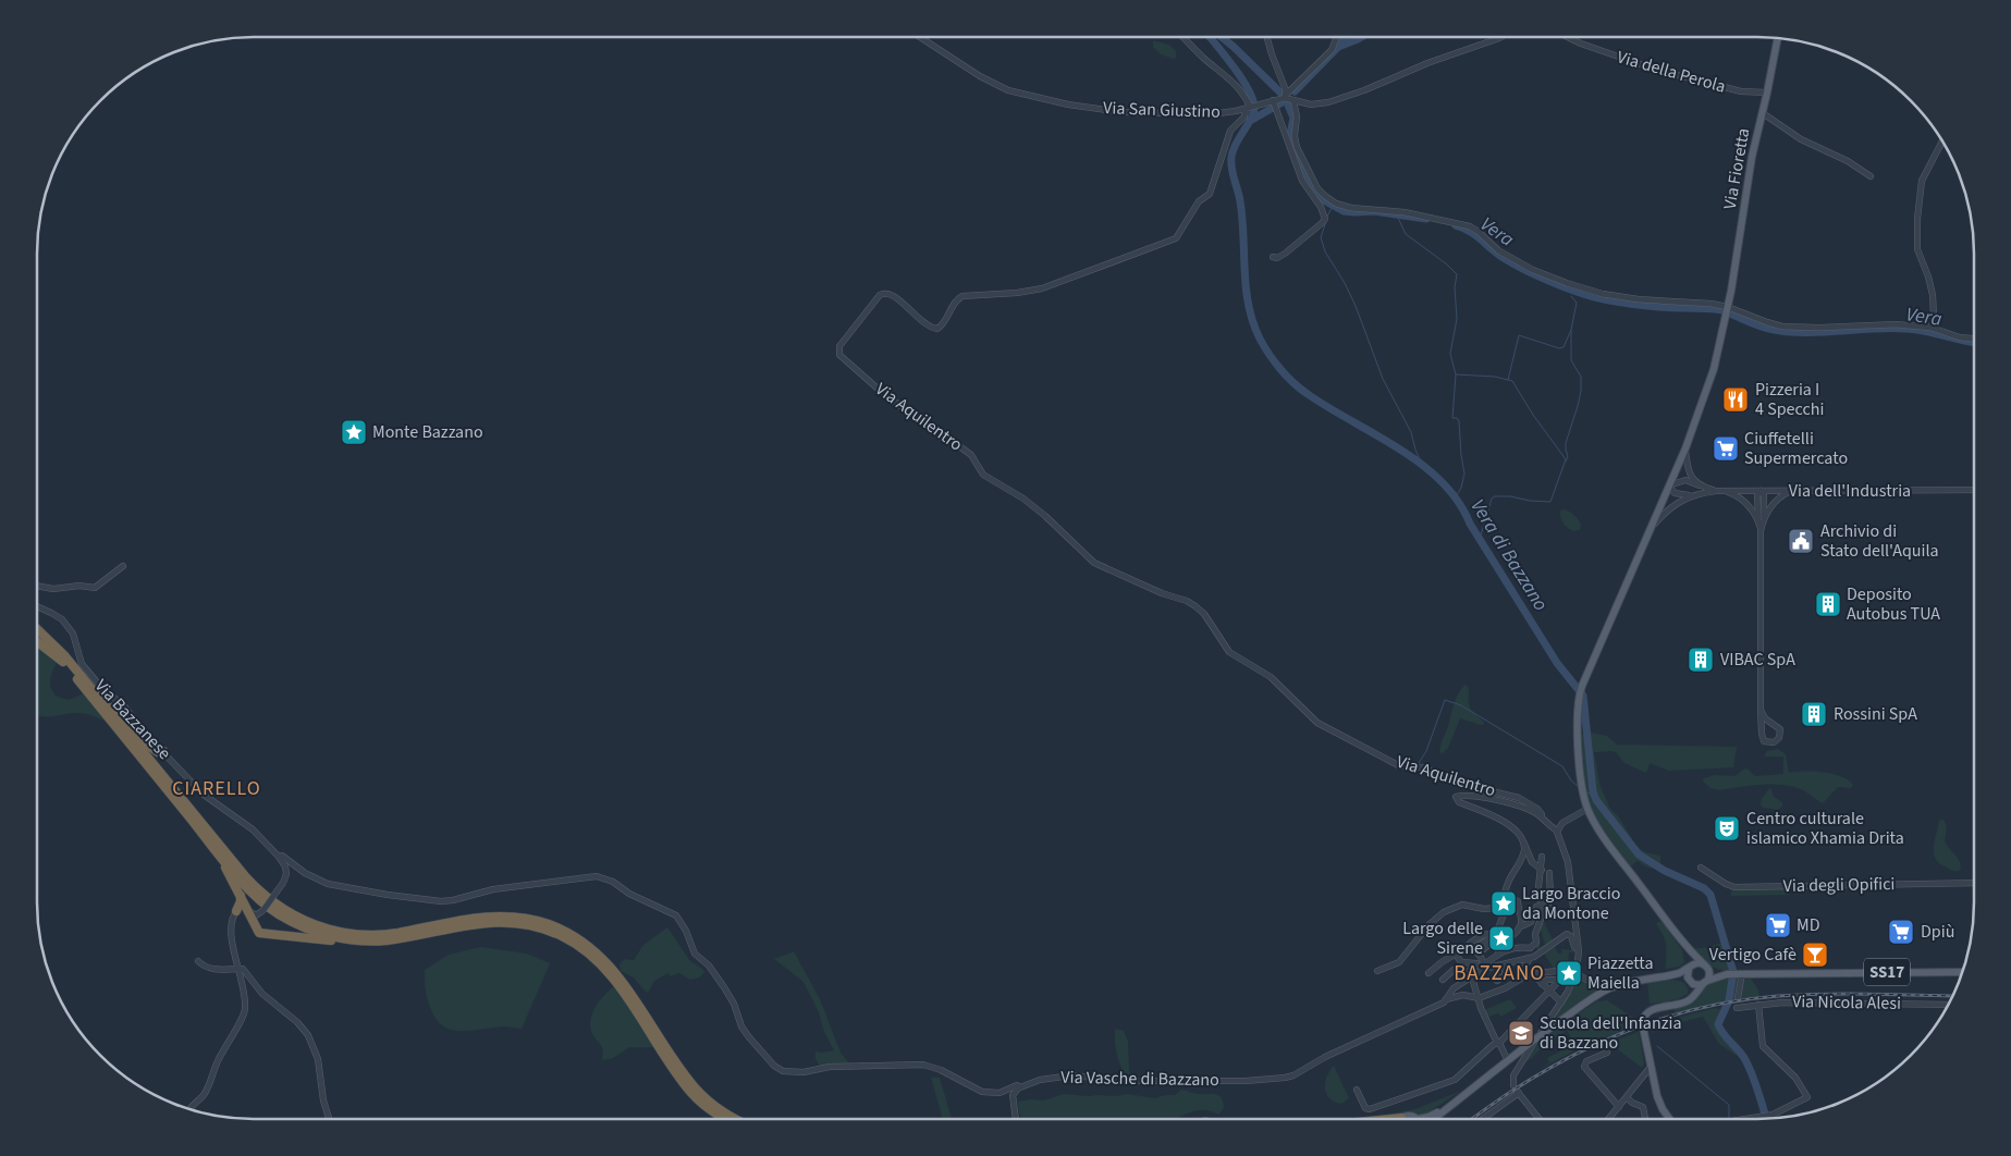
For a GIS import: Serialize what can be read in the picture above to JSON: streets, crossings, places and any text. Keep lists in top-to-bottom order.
{
  "streets": {
    "main road": ["Via Fioretta", "SS17"],
    "street": [
      "Via della Perola",
      "Via San Giustino",
      "Via Aquilentro",
      "Via dell'Industria",
      "Via Bazzanese",
      "Via degli Opifici",
      "Via Nicola Alesi",
      "Via Vasche di Bazzano"
    ]
  },
  "crossings": [
    ["Via della Perola", "Via Fioretta"],
    ["Via San Giustino", "Via Aquilentro"],
    ["Via Fioretta", "Via dell'Industria"],
    ["Via Fioretta", "SS17"],
    ["Via Bazzanese", "Via Vasche di Bazzano"]
  ],
  "districts": ["CIARELLO", "BAZZANO"],
  "water": ["Vera", "Vera di Bazzano"],
  "places": {
    "restaurant": ["Pizzeria I 4 Specchi"],
    "place": [
      "Monte Bazzano",
      "Largo Braccio da Montone",
      "Largo delle Sirene",
      "Piazzetta Maiella"
    ],
    "supermarket": ["Ciuffetelli Supermercato", "MD", "Dpiù"],
    "public building": ["Archivio di Stato dell'Aquila"],
    "building": ["Deposito Autobus TUA", "VIBAC SpA", "Rossini SpA"],
    "theatre": ["Centro culturale islamico Xhamia Drita"],
    "bar": ["Vertigo Cafè"],
    "school or university": ["Scuola dell'Infanzia di Bazzano"]
  }
}
